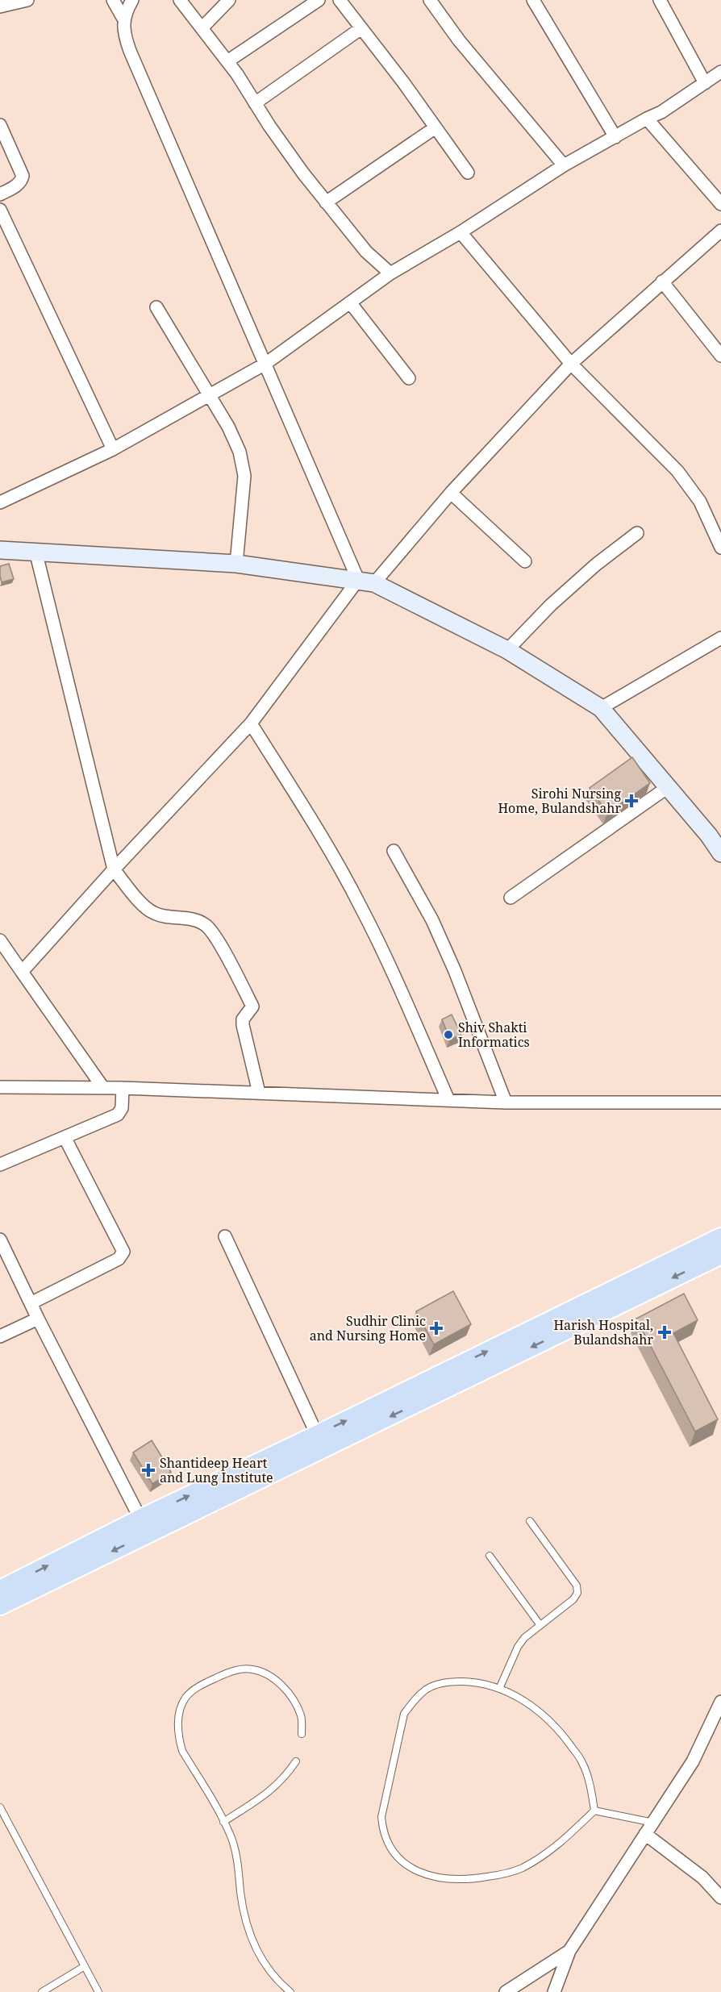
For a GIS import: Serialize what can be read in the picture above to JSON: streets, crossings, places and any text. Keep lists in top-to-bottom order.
{
  "places": {
    "health": [
      "Sirohi Nursing Home, Bulandshahr",
      "Sudhir Clinic and Nursing Home",
      "Harish Hospital, Bulandshahr",
      "Shantideep Heart and Lung Institute"
    ],
    "other": ["Shiv Shakti Informatics"]
  }
}
